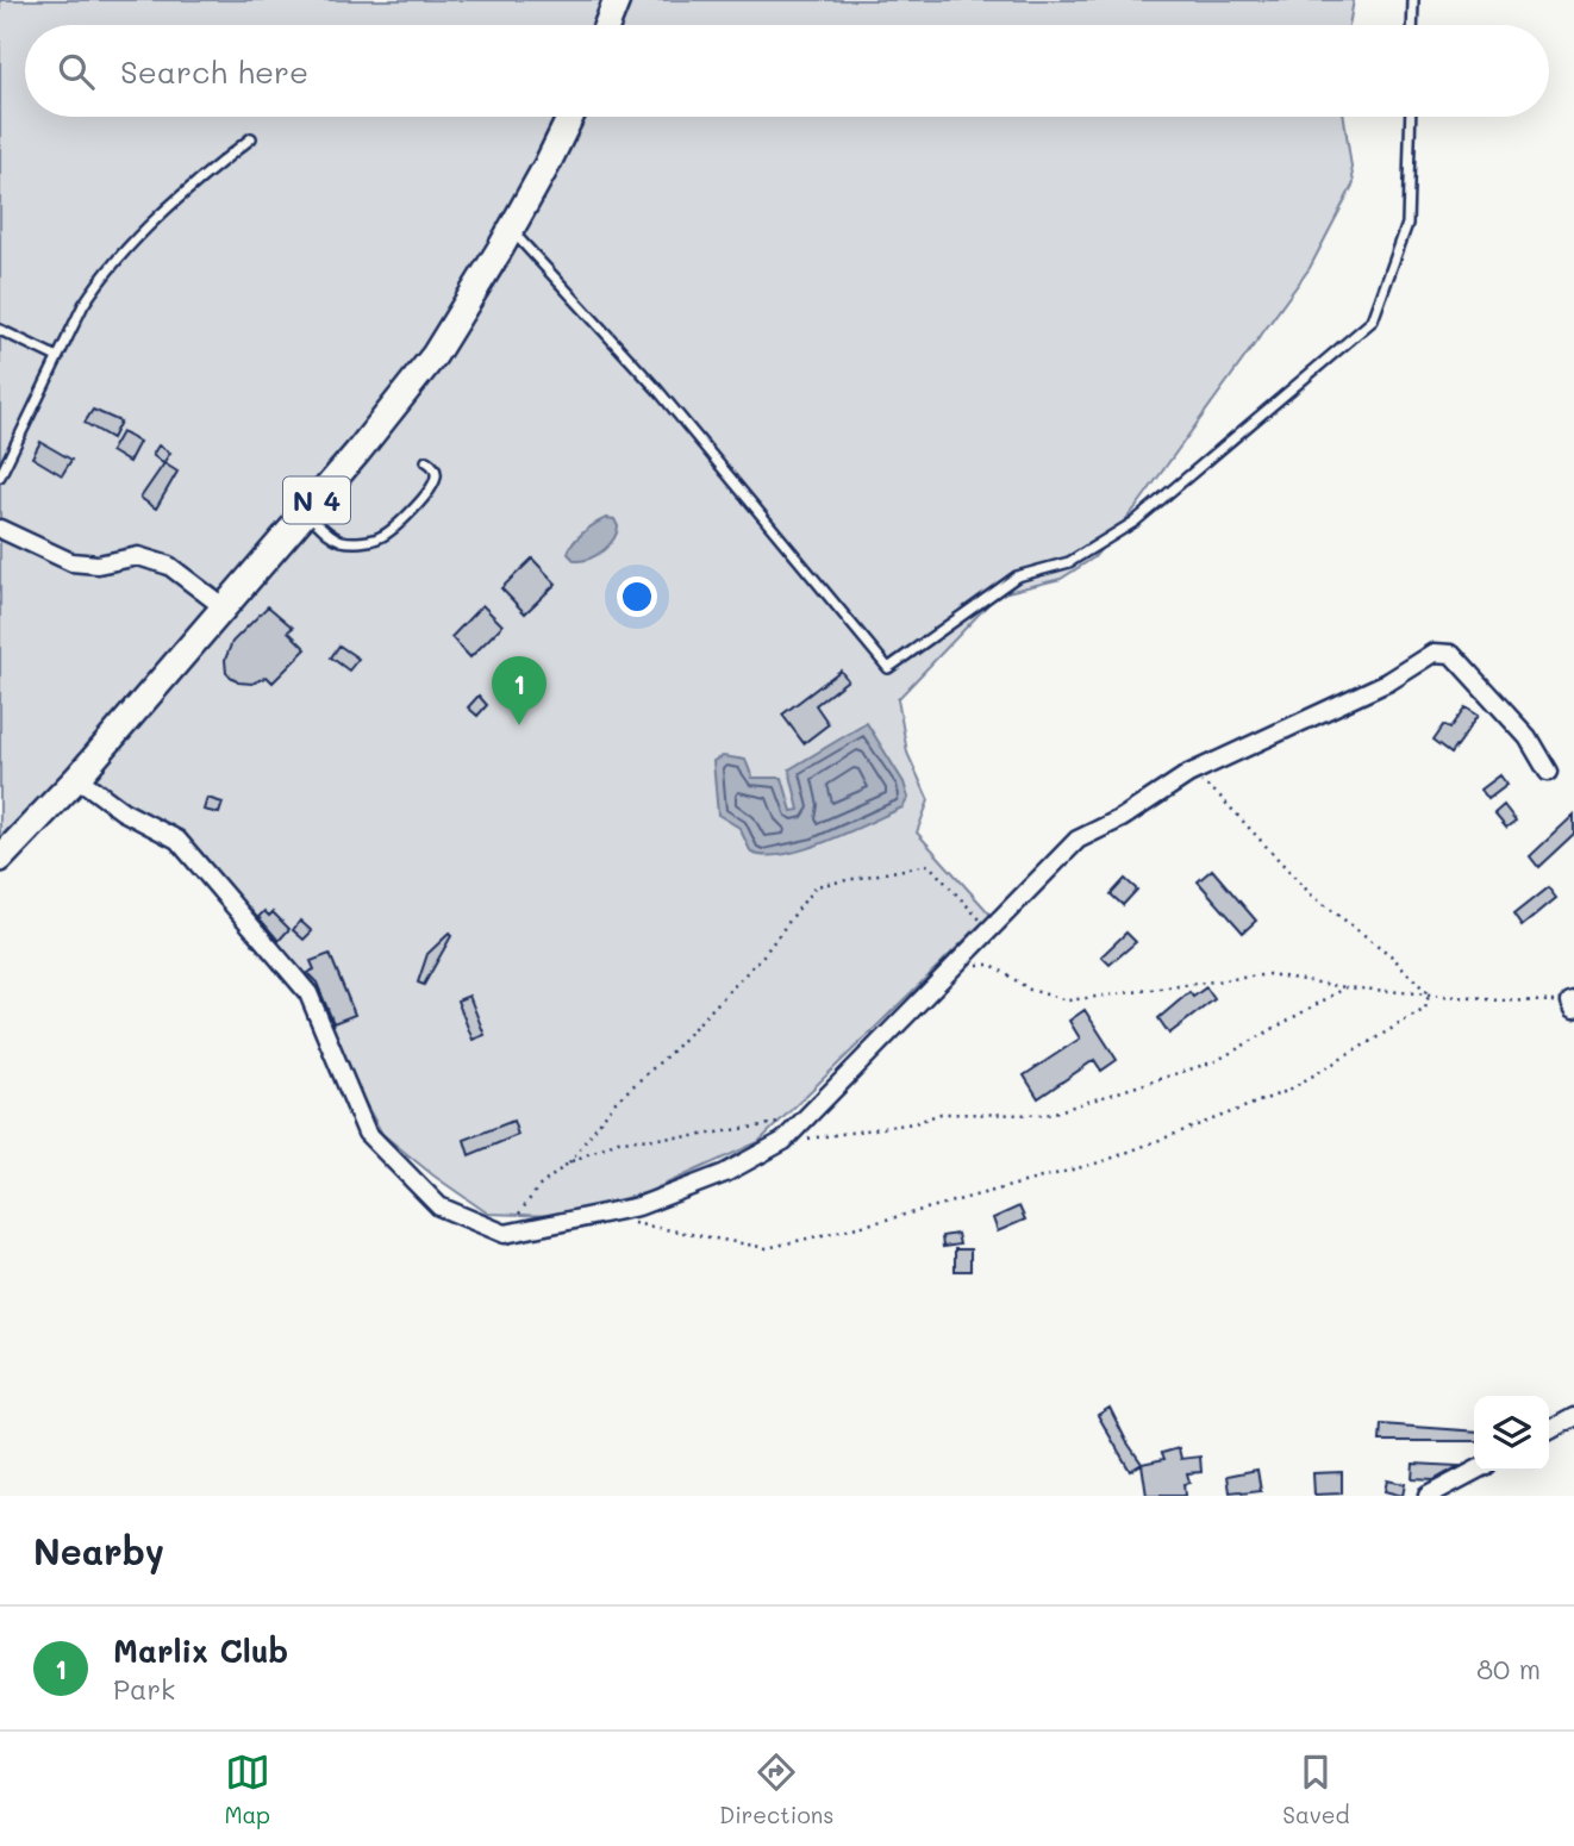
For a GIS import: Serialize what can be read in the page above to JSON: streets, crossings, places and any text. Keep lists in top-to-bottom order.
{
  "streets": {
    "main road": ["N 4"]
  },
  "page": {
    "search": "Search here",
    "pins": "1",
    "heading": "Nearby",
    "list": [
      {
        "mark": "1",
        "name": "Marlix Club",
        "note": "Park",
        "value": "80 m"
      }
    ],
    "nav": ["Map", "Directions", "Saved"]
  }
}
